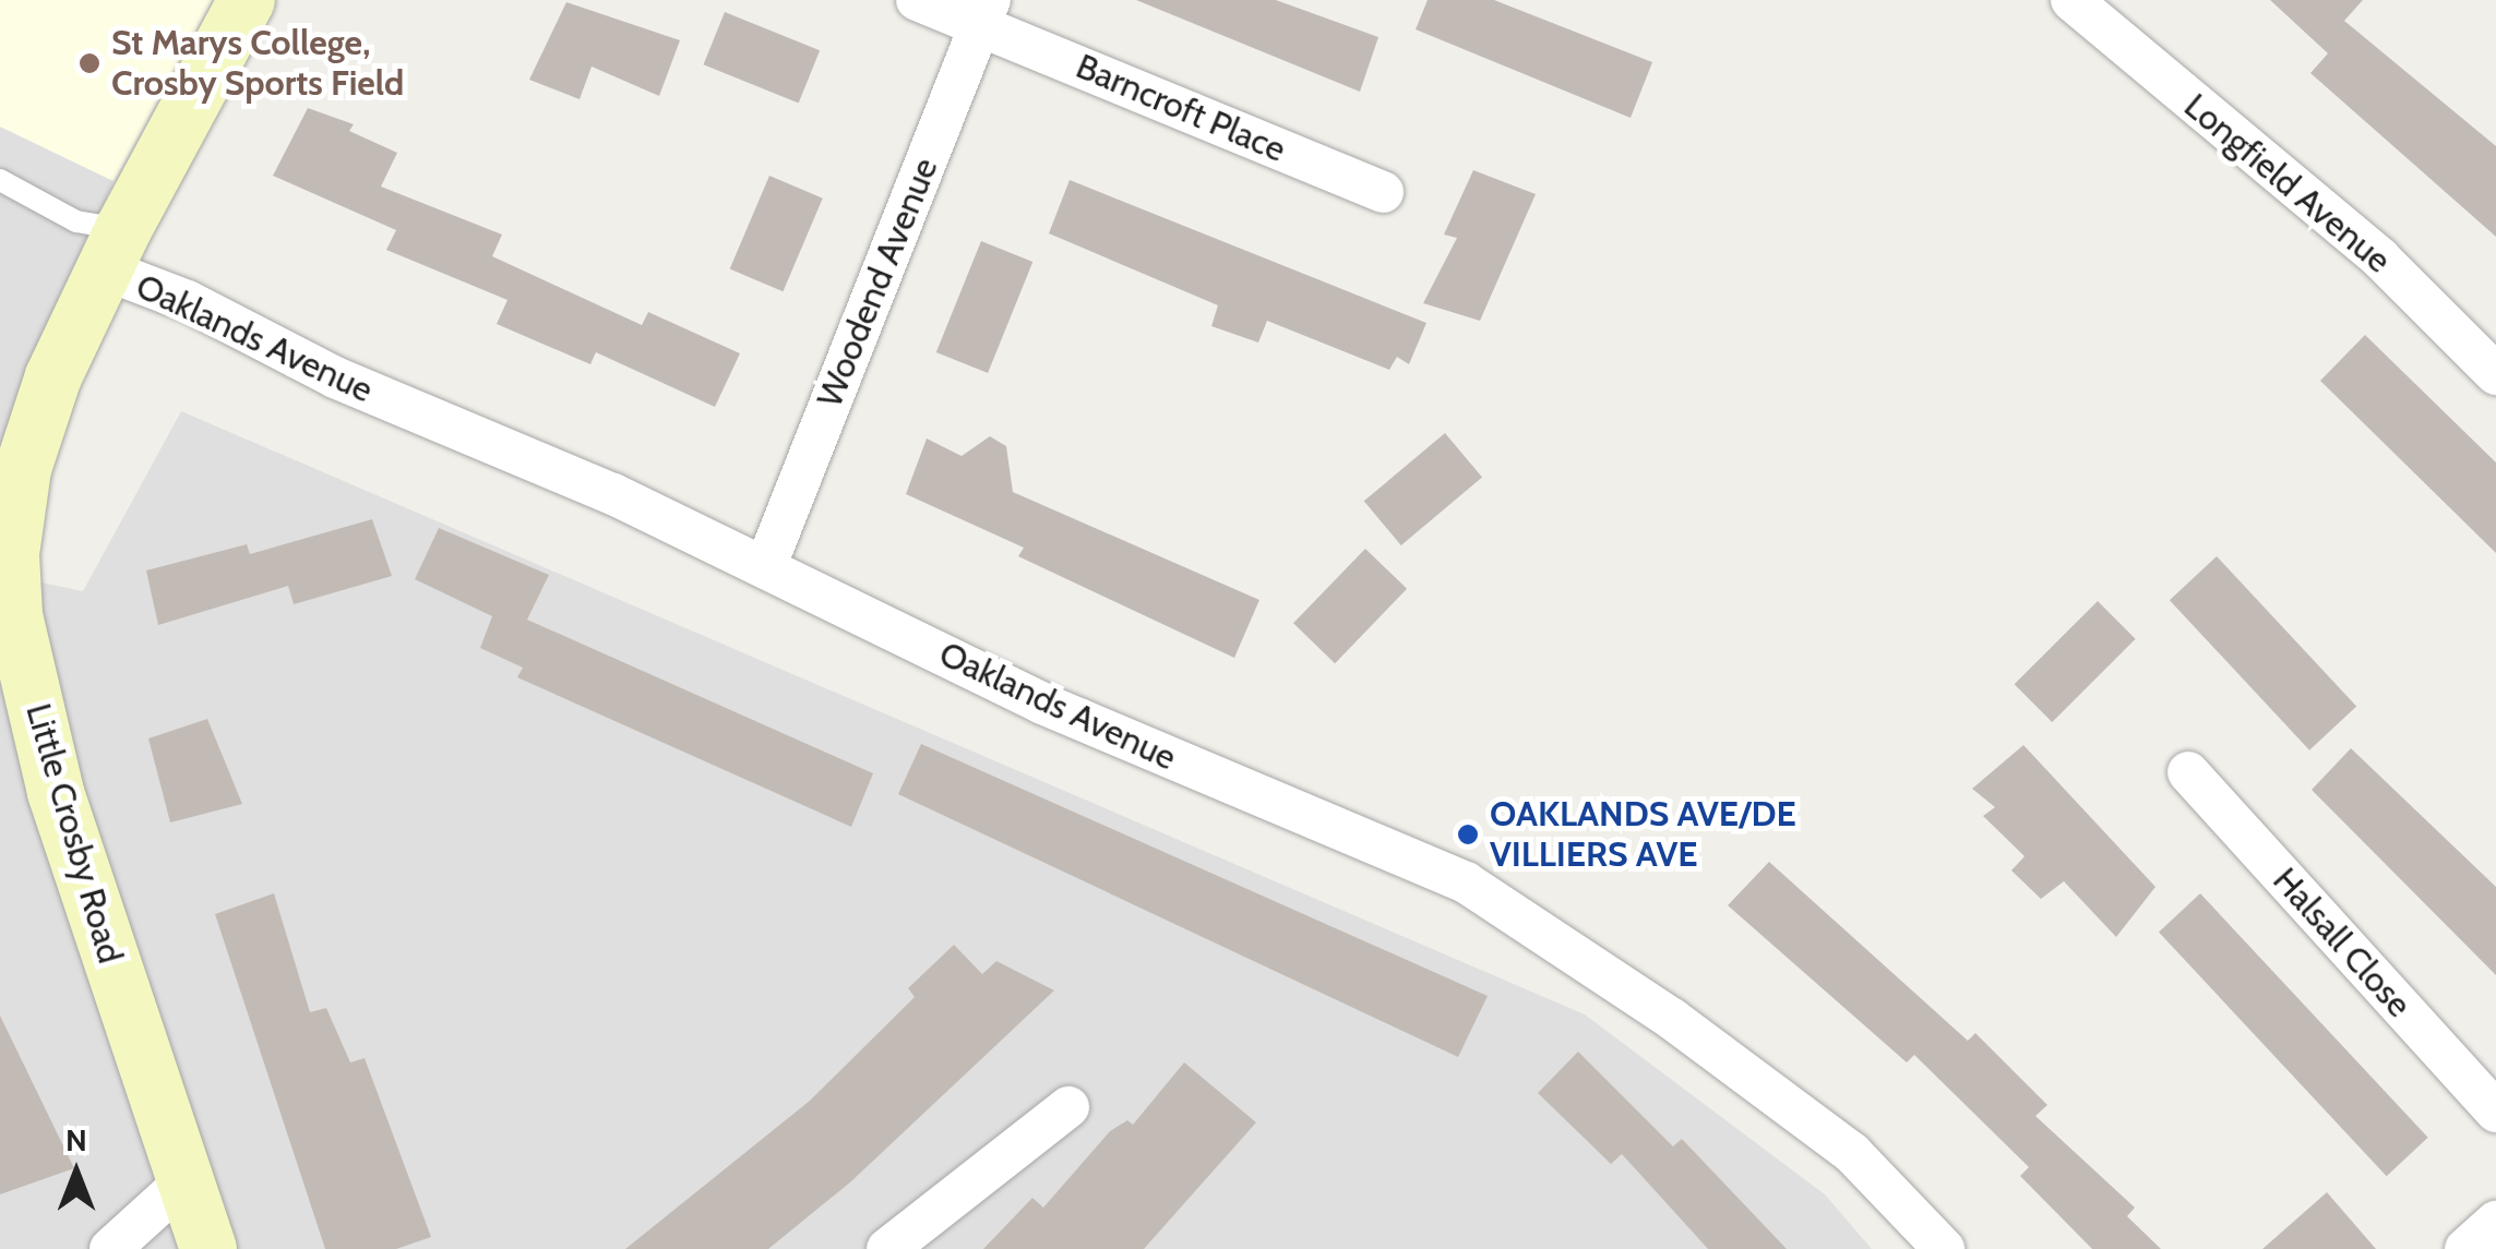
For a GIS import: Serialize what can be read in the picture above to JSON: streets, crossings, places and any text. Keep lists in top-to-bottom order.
{
  "streets": {
    "main road": ["Little Crosby Road"],
    "street": [
      "Barncroft Place",
      "Longfield Avenue",
      "Woodend Avenue",
      "Oaklands Avenue",
      "Halsall Close"
    ]
  },
  "crossings": [
    ["Barncroft Place", "Woodend Avenue"],
    ["Woodend Avenue", "Oaklands Avenue"],
    ["Oaklands Avenue", "Little Crosby Road"]
  ],
  "places": ["St Marys College, Crosby Sports Field", "OAKLANDS AVE/DE VILLIERS AVE"],
  "north": "top"
}
